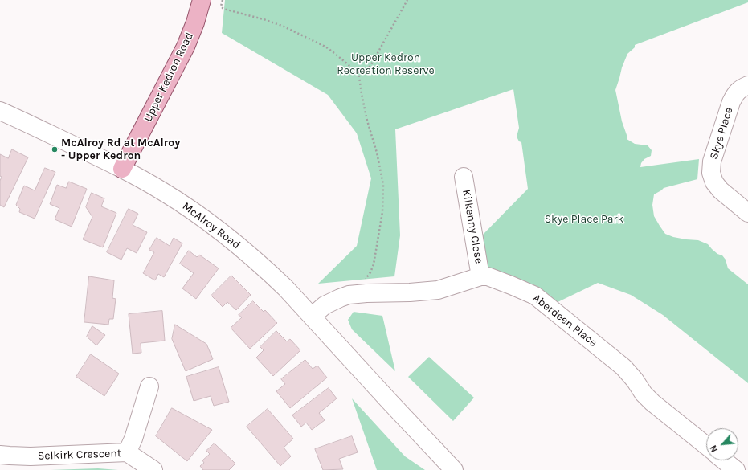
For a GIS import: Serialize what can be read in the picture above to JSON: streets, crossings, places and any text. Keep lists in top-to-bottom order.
{
  "streets": {
    "main road": ["Upper Kedron Road"],
    "street": [
      "Skye Place",
      "McAlroy Road",
      "Kilkenny Close",
      "Aberdeen Place",
      "Selkirk Crescent"
    ]
  },
  "crossings": [
    ["Upper Kedron Road", "McAlroy Road"],
    ["McAlroy Road", "Aberdeen Place"],
    ["Kilkenny Close", "Aberdeen Place"]
  ],
  "parks": ["Upper Kedron Recreation Reserve", "Skye Place Park"],
  "places": ["McAlroy Rd at McAlroy - Upper Kedron"],
  "north": "bottom left"
}
